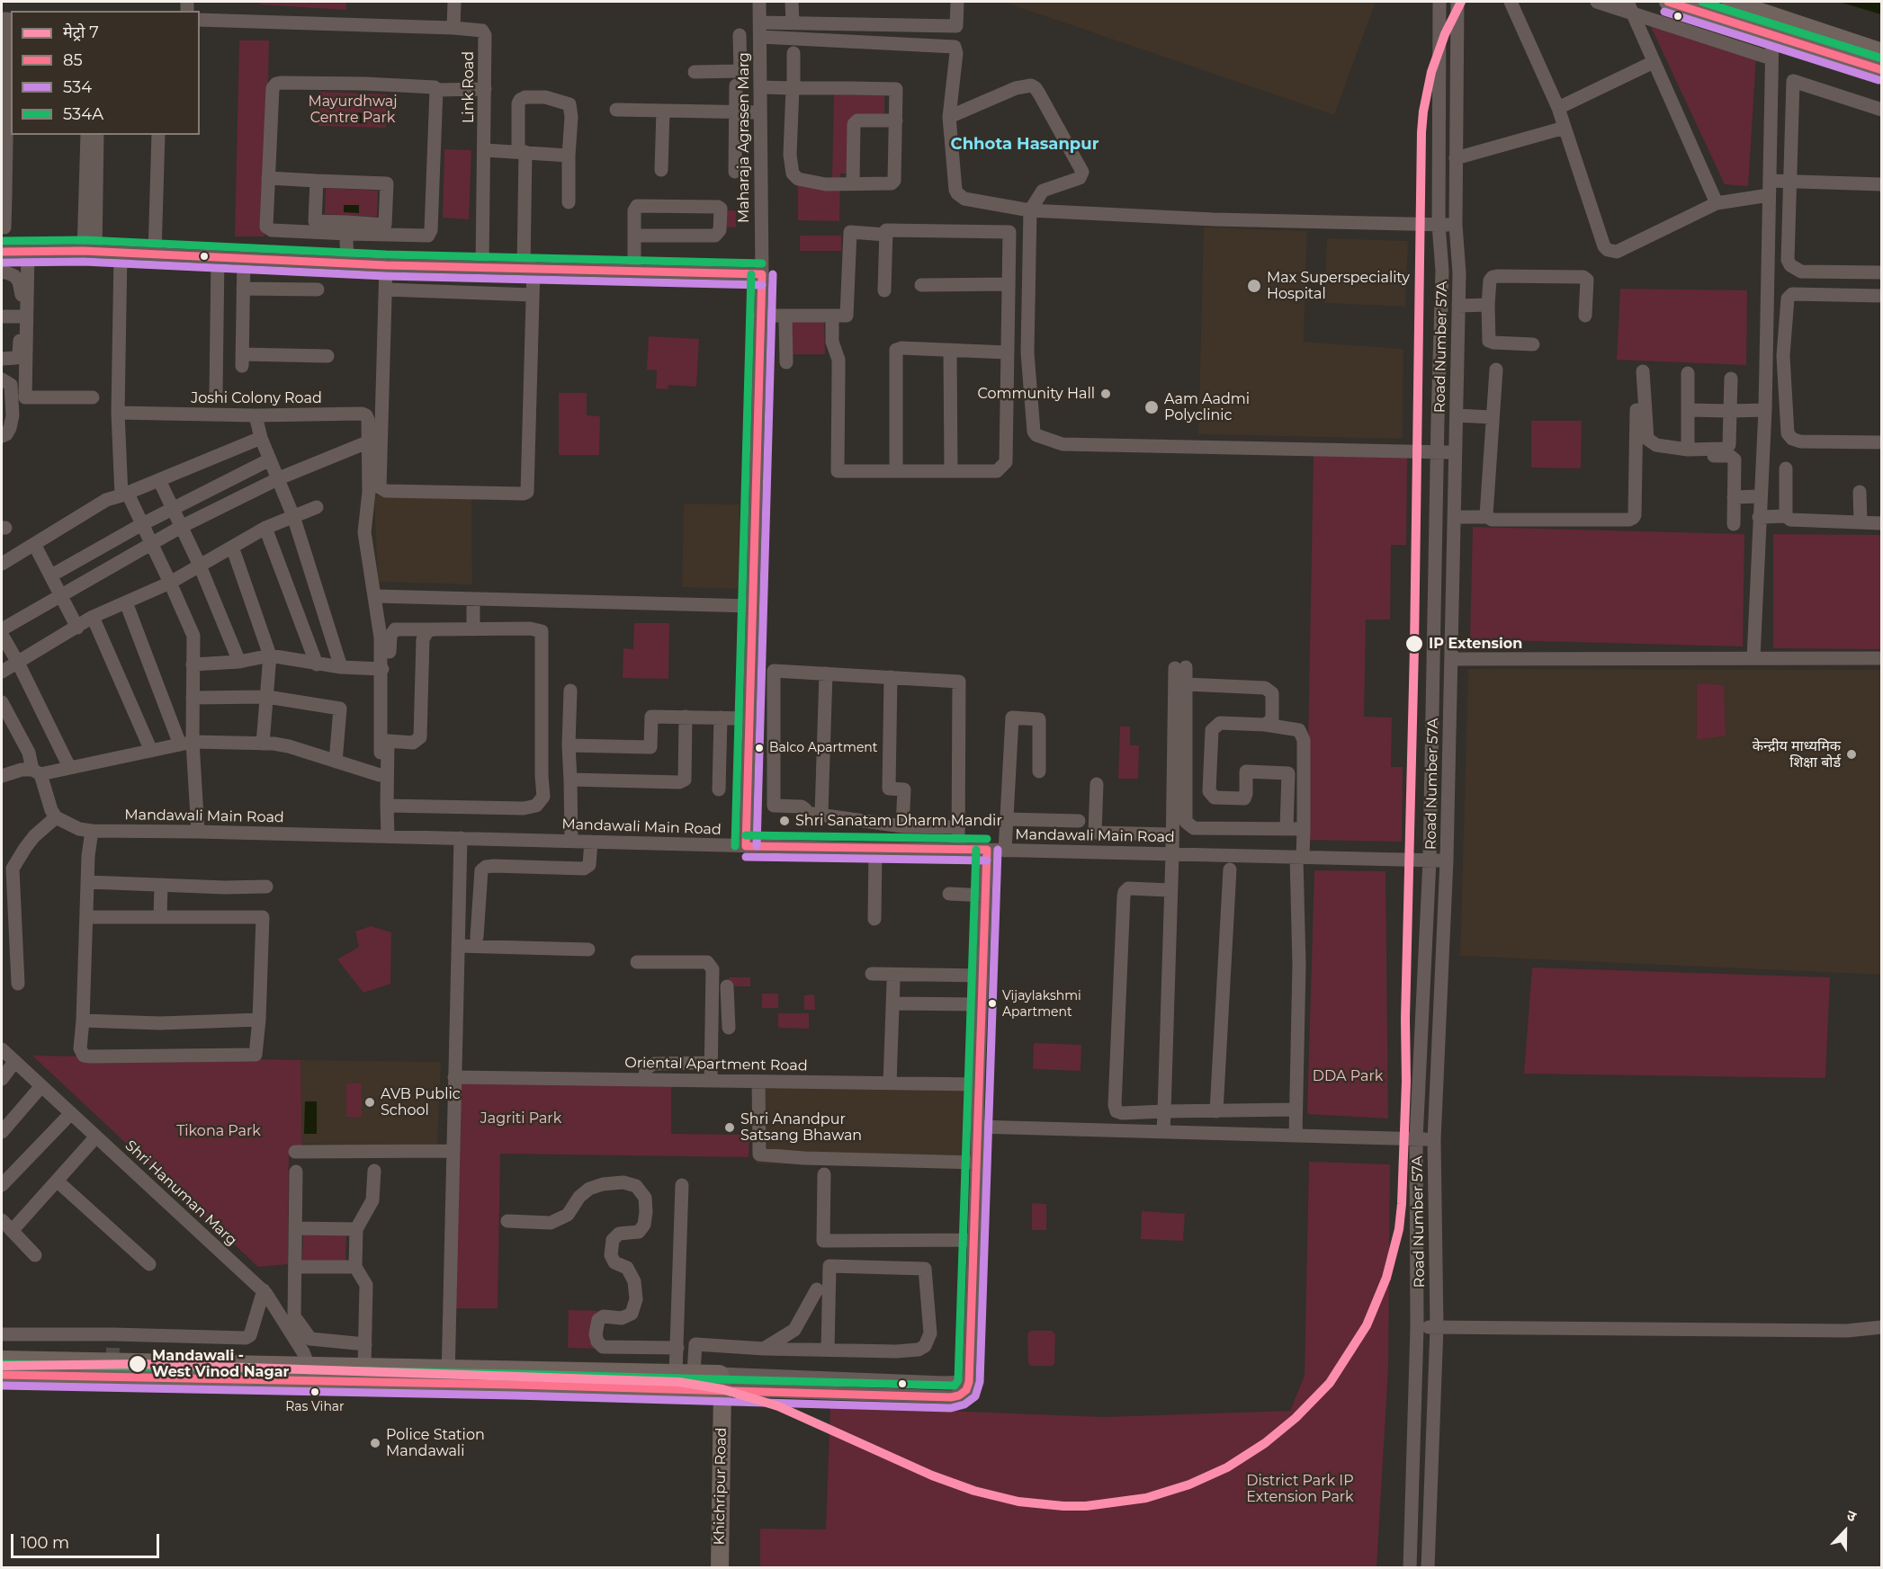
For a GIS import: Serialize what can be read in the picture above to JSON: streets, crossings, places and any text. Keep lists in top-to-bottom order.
{
  "streets": {
    "main road": ["Khichripur Road"],
    "street": [
      "Link Road",
      "Maharaja Agrasen Marg",
      "Road Number 57A",
      "Joshi Colony Road",
      "Mandawali Main Road",
      "Oriental Apartment Road",
      "Shri Hanuman Marg"
    ]
  },
  "crossings": [
    ["Maharaja Agrasen Marg", "Mandawali Main Road"],
    ["Road Number 57A", "Mandawali Main Road"],
    ["Joshi Colony Road", "Mandawali Main Road"]
  ],
  "districts": ["Chhota Hasanpur"],
  "parks": [
    "Mayurdhwaj Centre Park",
    "DDA Park",
    "Jagriti Park",
    "Tikona Park",
    "District Park IP Extension Park"
  ],
  "places": [
    "Max Superspeciality Hospital",
    "Community Hall",
    "Aam Aadmi Polyclinic",
    "IP Extension",
    "Balco Apartment",
    "केन्द्रीय माध्यमिक शिक्षा बोर्ड",
    "Shri Sanatam Dharm Mandir",
    "Vijaylakshmi Apartment",
    "AVB Public School",
    "Shri Anandpur Satsang Bhawan",
    "Mandawali - West Vinod Nagar",
    "Ras Vihar",
    "Police Station Mandawali"
  ],
  "lines": [
    "metro line 7",
    "transit line 85",
    "transit line 534A",
    "transit line 534"
  ],
  "legend": [
    "मेट्रो 7",
    "85",
    "534",
    "534A"
  ],
  "scale_bar": "100 m",
  "north": "top"
}
